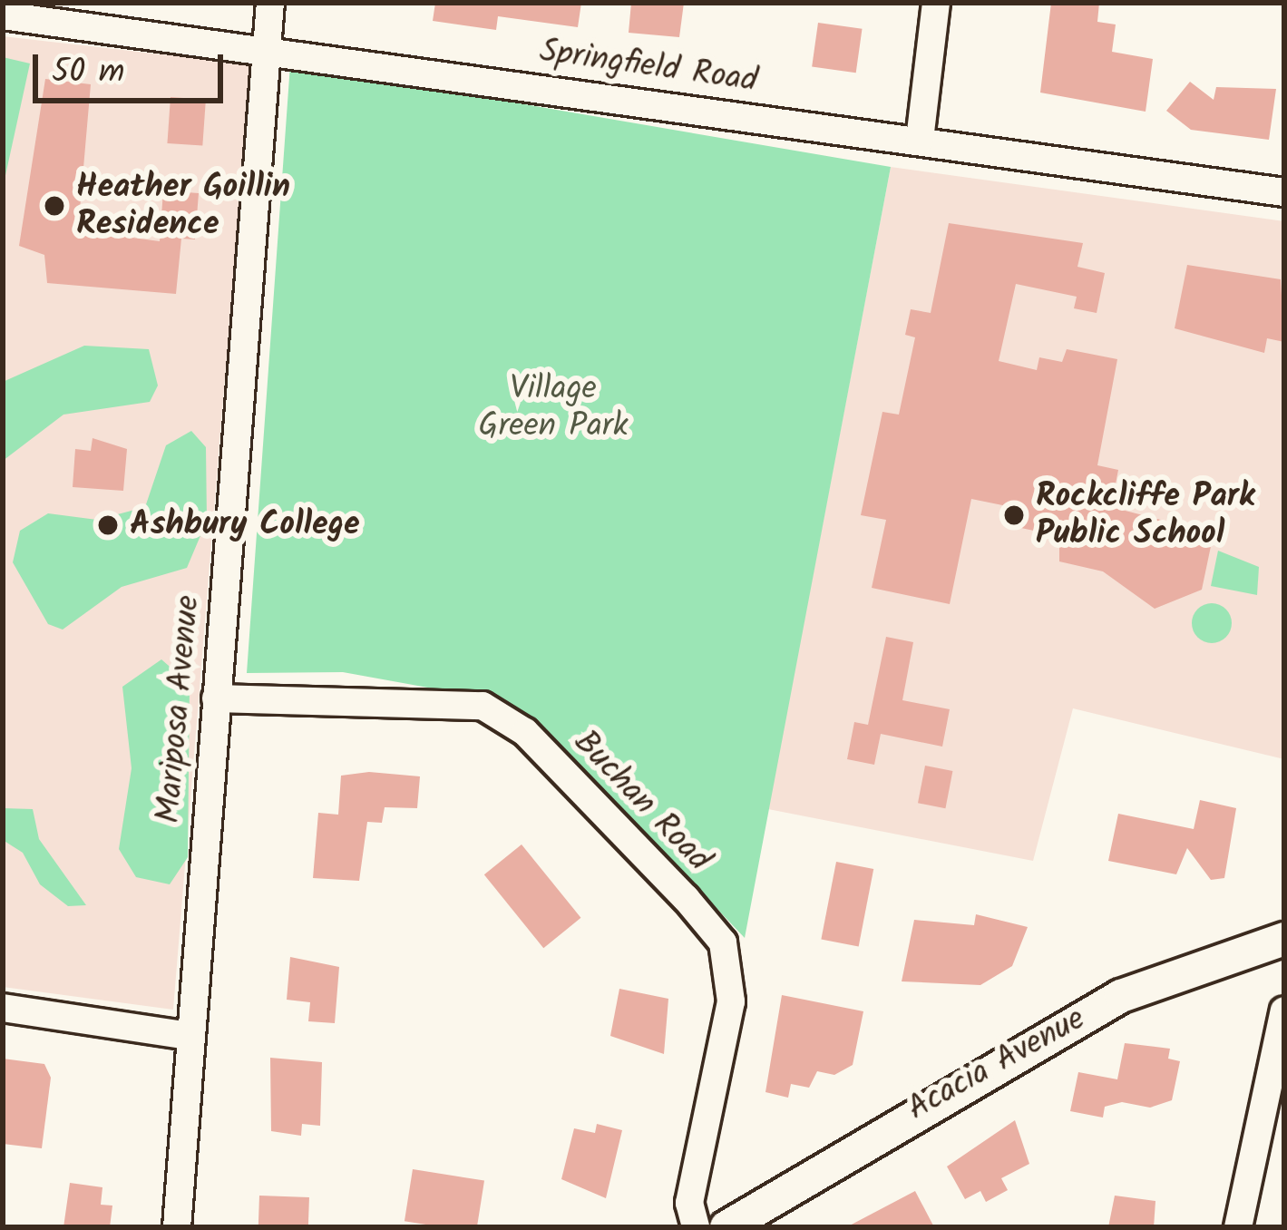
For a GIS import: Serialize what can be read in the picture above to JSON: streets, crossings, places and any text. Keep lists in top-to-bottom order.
{
  "streets": {
    "street": [
      "Springfield Road",
      "Mariposa Avenue",
      "Buchan Road",
      "Acacia Avenue"
    ]
  },
  "crossings": [
    ["Springfield Road", "Mariposa Avenue"],
    ["Mariposa Avenue", "Buchan Road"]
  ],
  "parks": ["Village Green Park"],
  "places": ["Heather Goillin Residence", "Rockcliffe Park Public School", "Ashbury College"],
  "scale_bar": "50 m"
}
